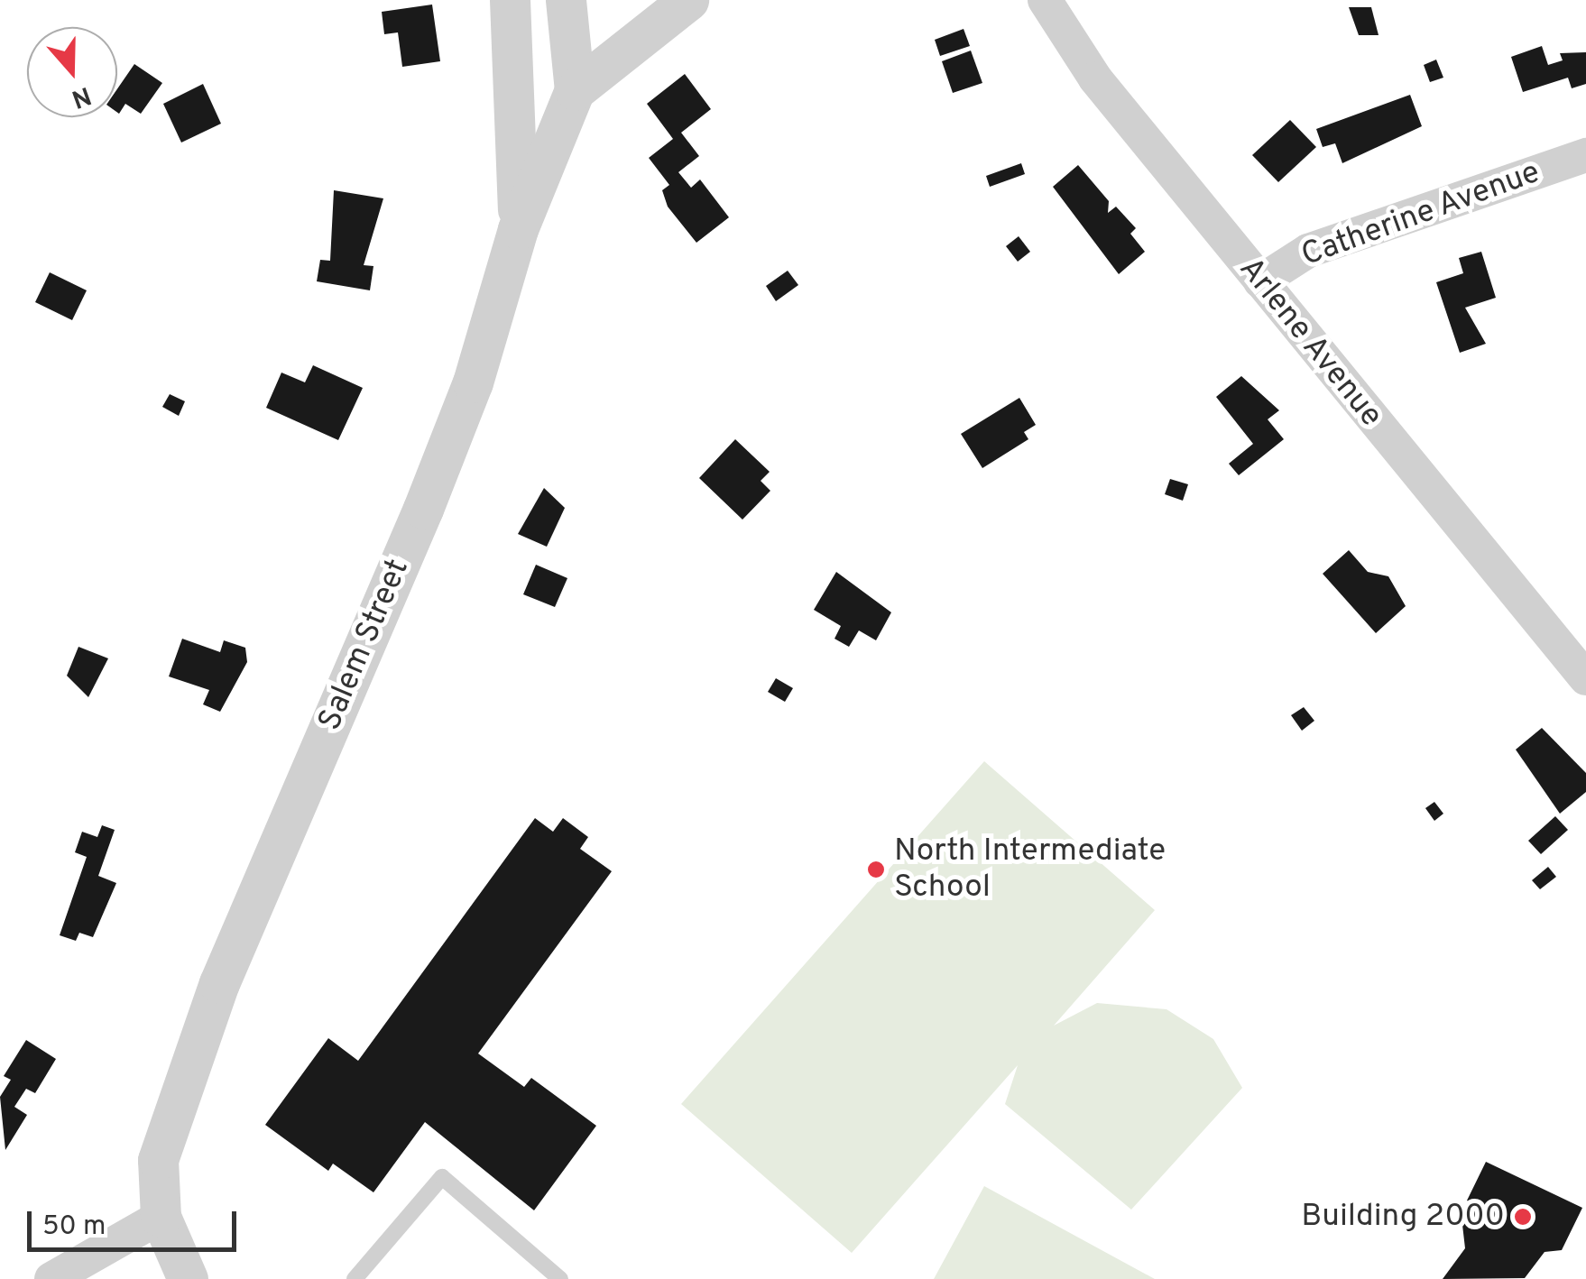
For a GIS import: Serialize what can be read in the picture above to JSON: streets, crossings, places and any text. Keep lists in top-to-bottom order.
{
  "streets": {
    "street": ["Catherine Avenue", "Arlene Avenue", "Salem Street"]
  },
  "crossings": [
    ["Catherine Avenue", "Arlene Avenue"]
  ],
  "places": ["North Intermediate School", "Building 2000"],
  "scale_bar": "50 m",
  "north": "bottom"
}
